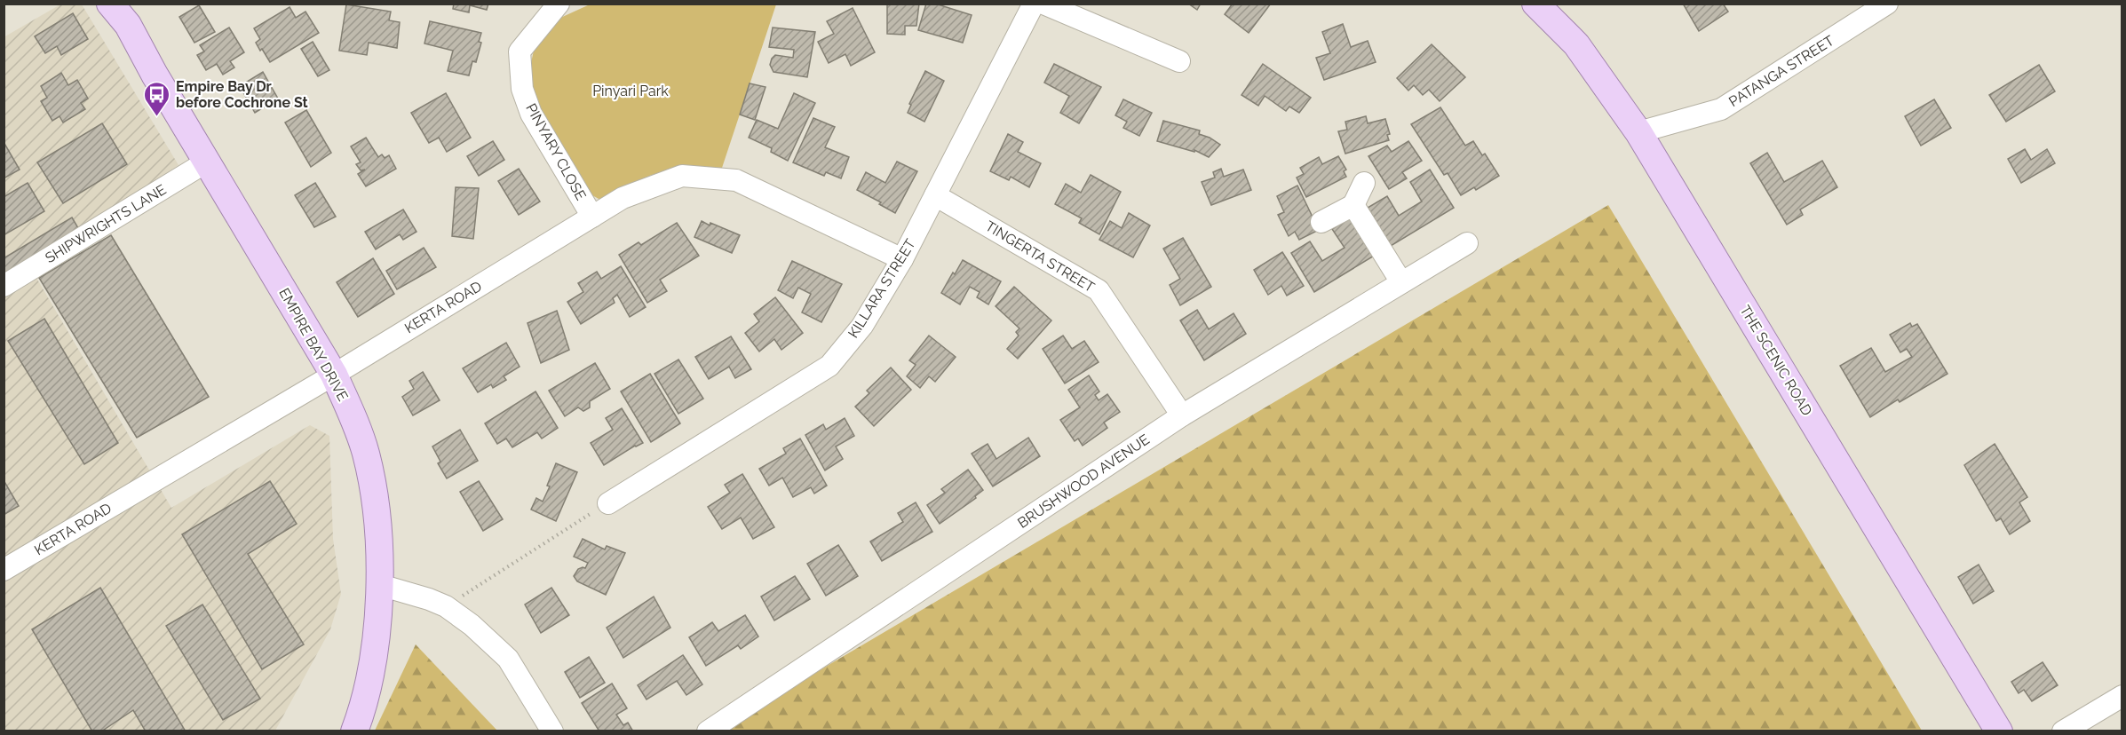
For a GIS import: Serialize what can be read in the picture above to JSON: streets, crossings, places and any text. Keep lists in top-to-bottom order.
{
  "streets": {
    "main road": ["EMPIRE BAY DRIVE", "THE SCENIC ROAD"],
    "street": [
      "PATANGA STREET",
      "PINYARY CLOSE",
      "SHIPWRIGHTS LANE",
      "TINGERTA STREET",
      "KILLARA STREET",
      "KERTA ROAD",
      "BRUSHWOOD AVENUE"
    ]
  },
  "crossings": [
    ["PATANGA STREET", "THE SCENIC ROAD"],
    ["PINYARY CLOSE", "KERTA ROAD"],
    ["SHIPWRIGHTS LANE", "EMPIRE BAY DRIVE"],
    ["TINGERTA STREET", "KILLARA STREET"],
    ["TINGERTA STREET", "BRUSHWOOD AVENUE"],
    ["KILLARA STREET", "KERTA ROAD"],
    ["KERTA ROAD", "EMPIRE BAY DRIVE"]
  ],
  "parks": ["Pinyari Park"],
  "places": {
    "bus stop": ["Empire Bay Dr before Cochrone St"]
  }
}
